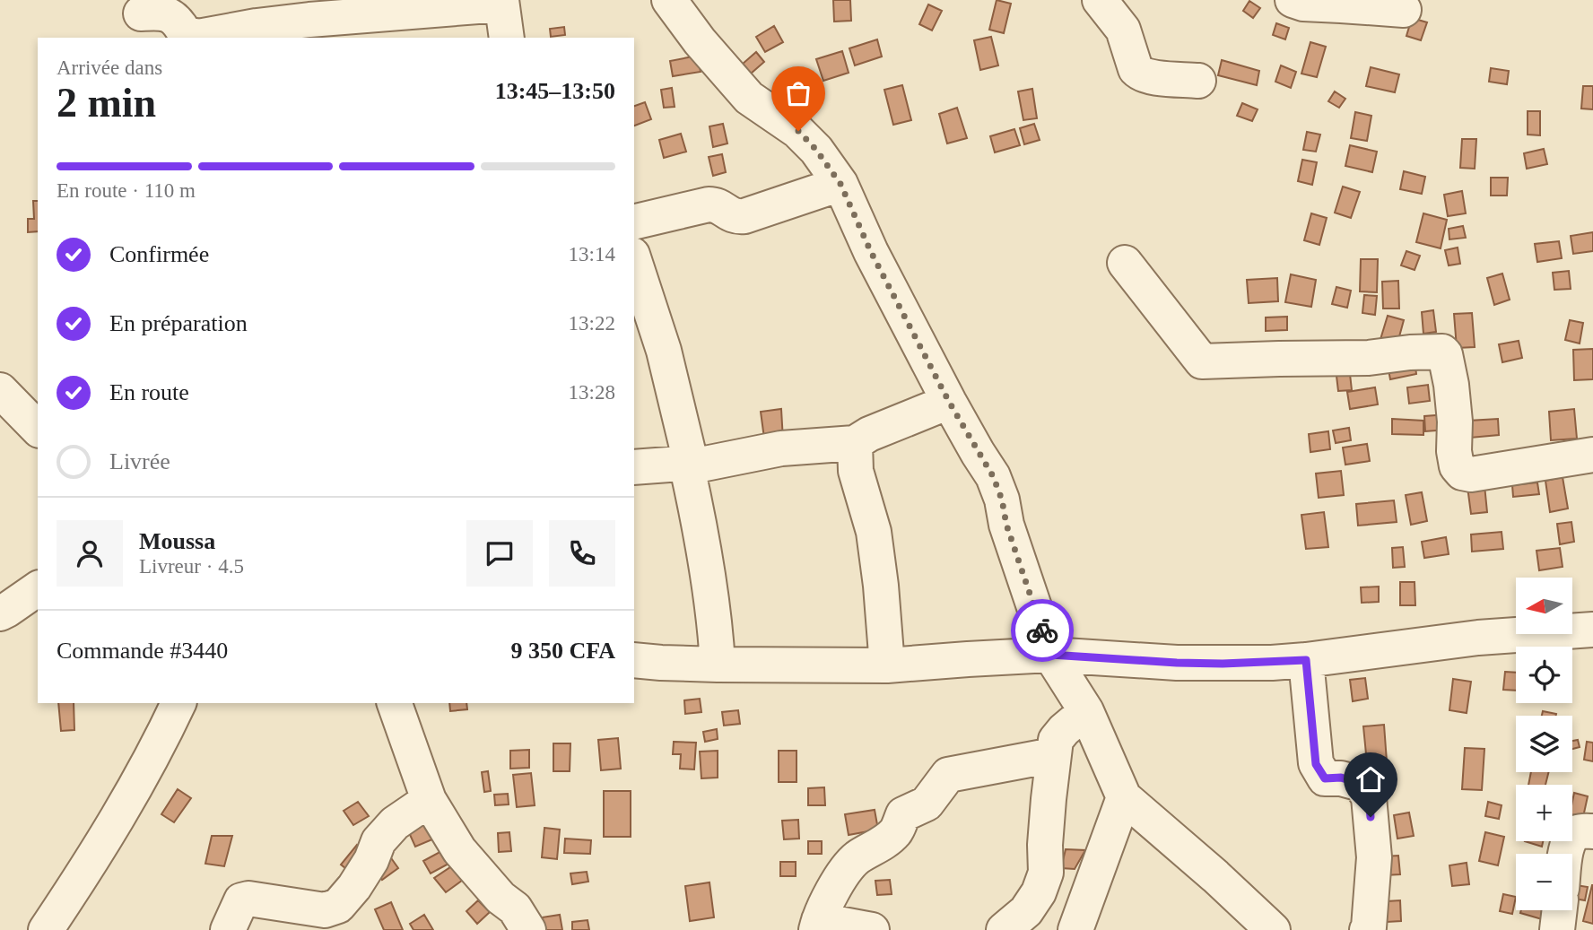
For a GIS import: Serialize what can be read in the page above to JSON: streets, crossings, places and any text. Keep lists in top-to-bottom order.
{
  "north": "left",
  "page": {
    "heading": ["2 min", "Arrivée dans", "13:45–13:50"],
    "panel": [
      "Moussa",
      "Livreur · 4.5",
      "Commande #3440",
      "9 350 CFA"
    ],
    "bar": "En route · 110 m",
    "list": [
      ["Confirmée", "13:14"],
      ["En préparation", "13:22"],
      ["En route", "13:28"],
      "Livrée"
    ],
    "map_buttons": ["+", "−"]
  }
}
